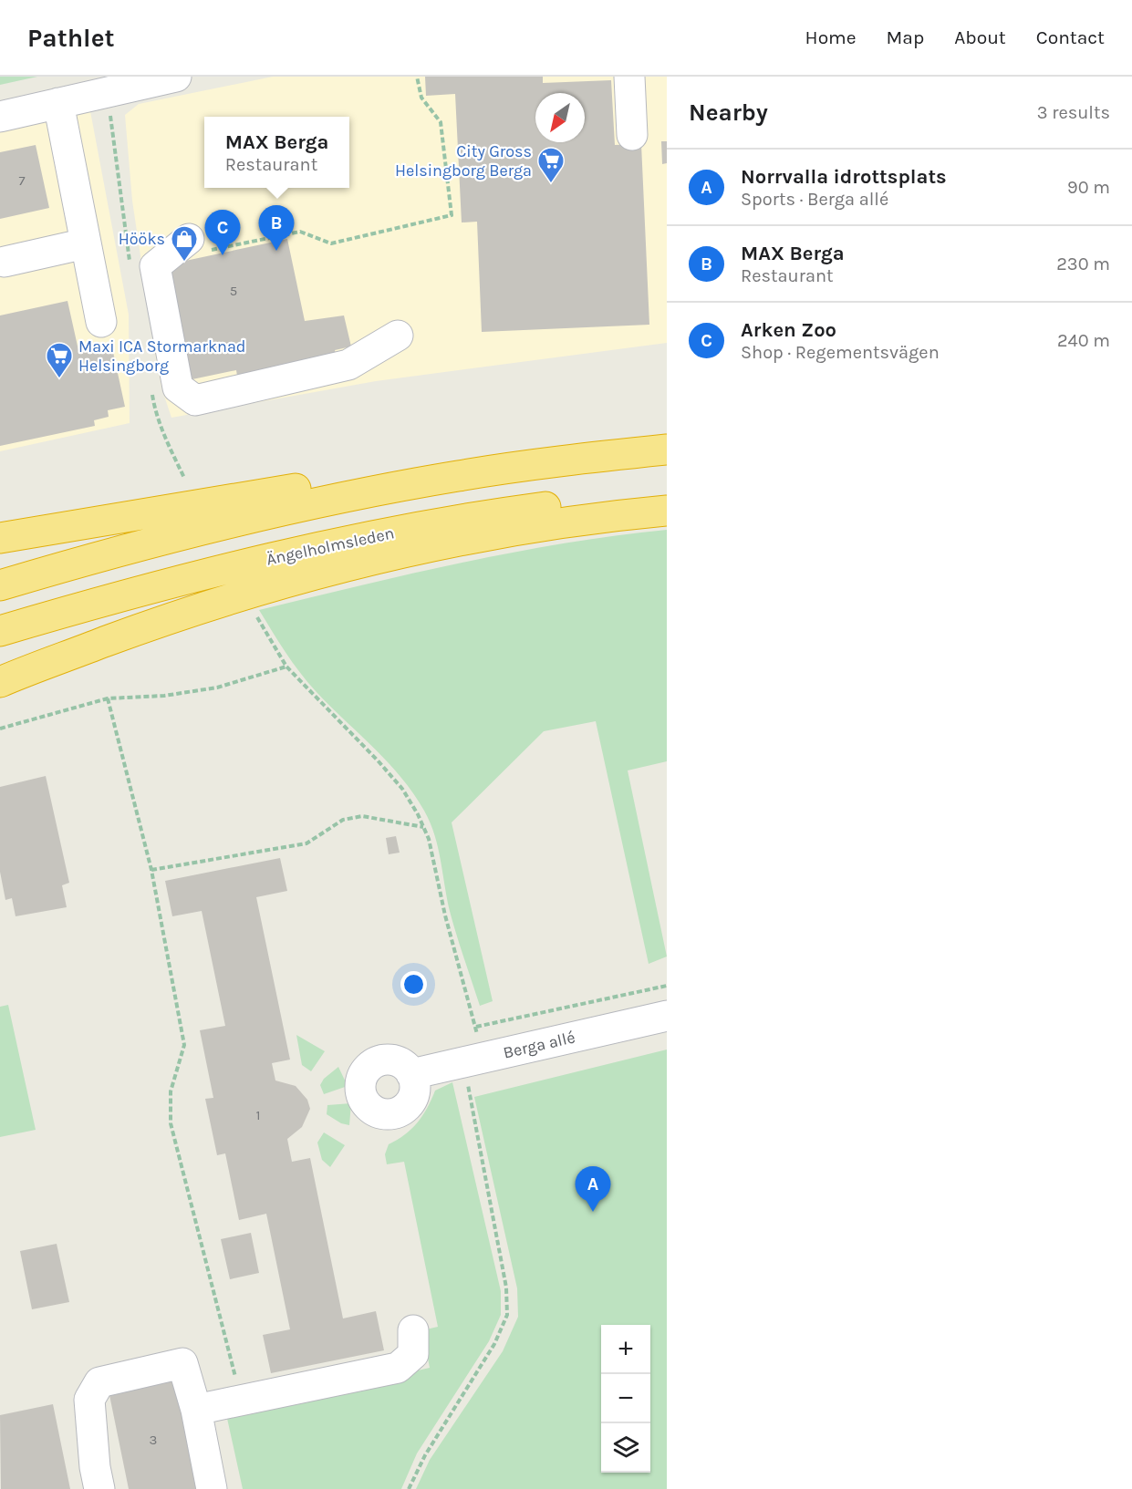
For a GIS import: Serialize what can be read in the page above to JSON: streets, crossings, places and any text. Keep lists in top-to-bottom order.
{
  "streets": {
    "highway": ["Ängelholmsleden"],
    "street": ["Berga allé"]
  },
  "places": {
    "supermarket": ["City Gross Helsingborg Berga", "Maxi ICA Stormarknad Helsingborg"],
    "shop": ["Hööks"]
  },
  "house_numbers": [
    "7",
    "5",
    "1",
    "3"
  ],
  "north": "bottom left",
  "page": {
    "header": "Pathlet",
    "nav": [
      "Home",
      "Map",
      "About",
      "Contact"
    ],
    "heading": ["Nearby", "3 results"],
    "popup": ["MAX Berga", "Restaurant"],
    "list": [
      {
        "mark": "A",
        "name": "Norrvalla idrottsplats",
        "note": "Sports · Berga allé",
        "value": "90 m"
      },
      {
        "mark": "B",
        "name": "MAX Berga",
        "note": "Restaurant",
        "value": "230 m"
      },
      {
        "mark": "C",
        "name": "Arken Zoo",
        "note": "Shop · Regementsvägen",
        "value": "240 m"
      }
    ],
    "pins": ["B", "C", "A"],
    "map_buttons": ["+", "−"]
  }
}
